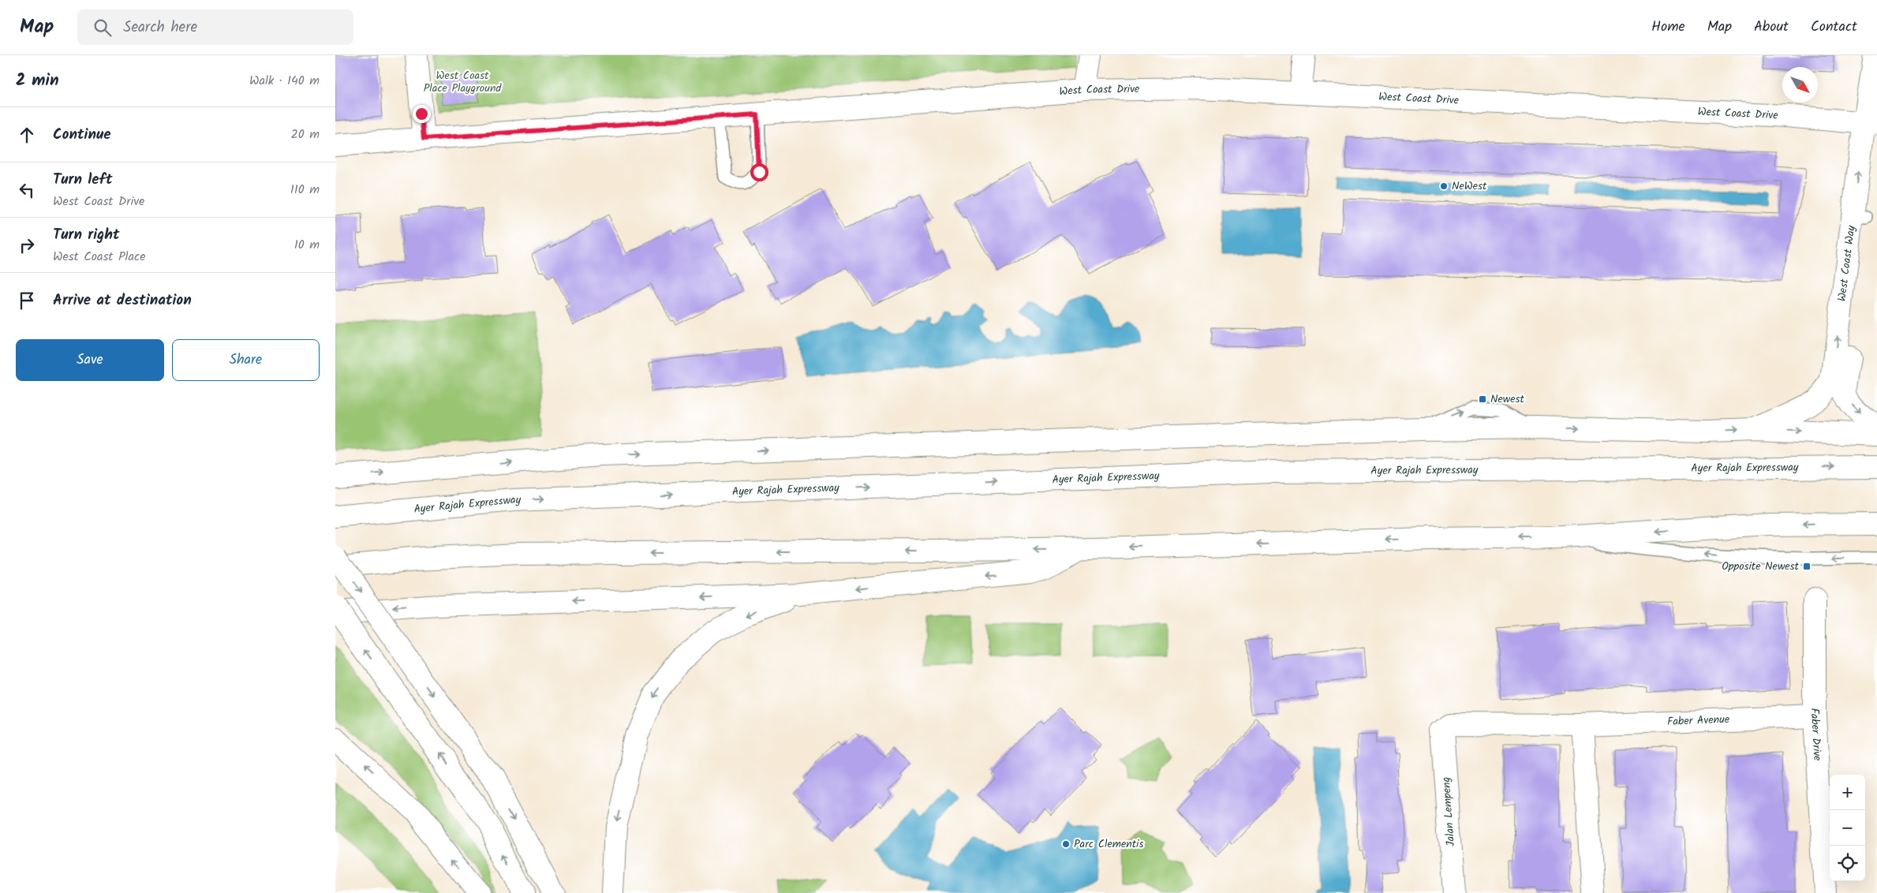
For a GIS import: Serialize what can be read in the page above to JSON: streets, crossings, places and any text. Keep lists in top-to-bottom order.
{
  "streets": {
    "main road": [
      "West Coast Drive",
      "West Coast Way",
      "Ayer Rajah Expressway",
      "Faber Avenue",
      "Faber Drive",
      "Jalan Lempeng"
    ]
  },
  "crossings": [
    ["West Coast Drive", "West Coast Way"],
    ["Faber Avenue", "Faber Drive"],
    ["Faber Avenue", "Jalan Lempeng"]
  ],
  "parks": ["West Coast Place Playground"],
  "places": {
    "other": ["NeWest", "Parc Clementis"],
    "transit": ["Newest", "Opposite Newest"]
  },
  "north": "bottom right",
  "page": {
    "header": "Map",
    "search": "Search here",
    "nav": [
      "Home",
      "Map",
      "About",
      "Contact"
    ],
    "heading": ["2 min", "Walk · 140 m"],
    "list": [
      ["Continue", "20 m"],
      ["Turn left", "West Coast Drive", "110 m"],
      ["Turn right", "West Coast Place", "10 m"],
      "Arrive at destination"
    ],
    "buttons": ["Save", "Share"],
    "map_buttons": ["+", "−"]
  }
}
